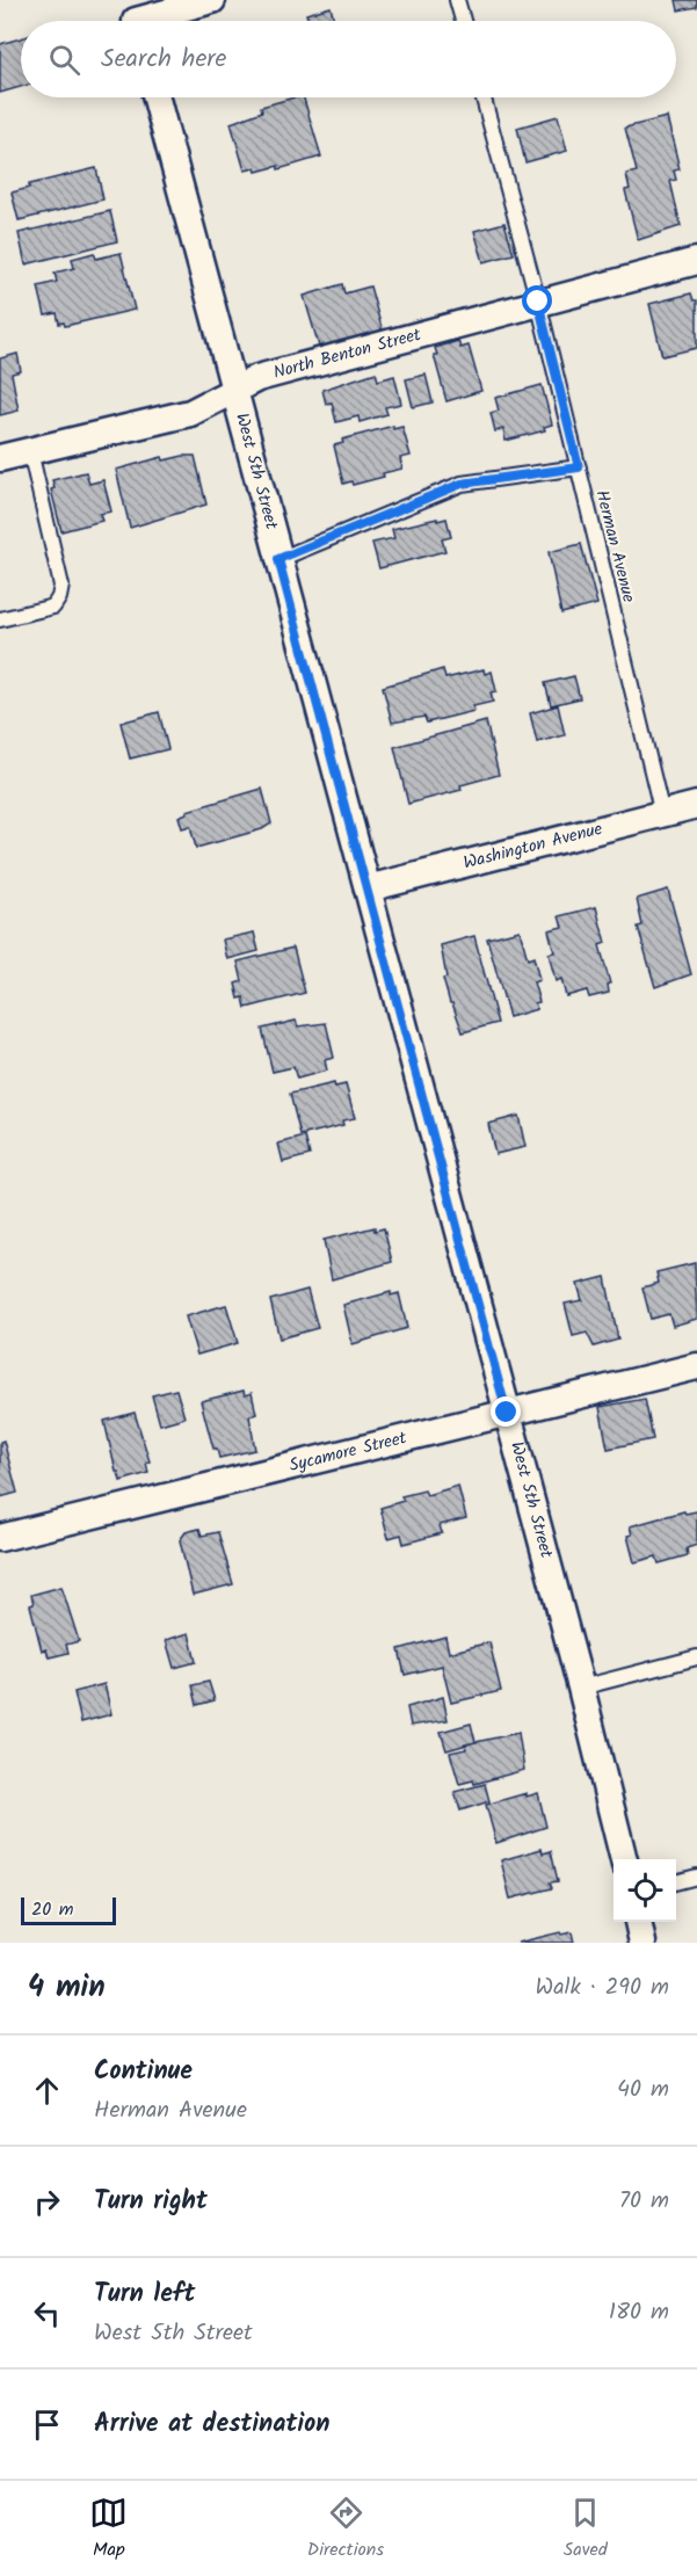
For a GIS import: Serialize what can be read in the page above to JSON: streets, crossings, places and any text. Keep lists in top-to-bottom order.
{
  "streets": {
    "street": [
      "North Benton Street",
      "West 5th Street",
      "Washington Avenue",
      "Sycamore Street"
    ],
    "lane": ["Herman Avenue"]
  },
  "crossings": [
    ["North Benton Street", "West 5th Street"],
    ["North Benton Street", "Herman Avenue"],
    ["West 5th Street", "Washington Avenue"],
    ["West 5th Street", "Sycamore Street"],
    ["Herman Avenue", "Washington Avenue"]
  ],
  "scale_bar": "20 m",
  "page": {
    "search": "Search here",
    "scale": "20 m",
    "heading": ["4 min", "Walk · 290 m"],
    "list": [
      ["Continue", "Herman Avenue", "40 m"],
      ["Turn right", "70 m"],
      ["Turn left", "West 5th Street", "180 m"],
      "Arrive at destination"
    ],
    "nav": ["Map", "Directions", "Saved"]
  }
}
